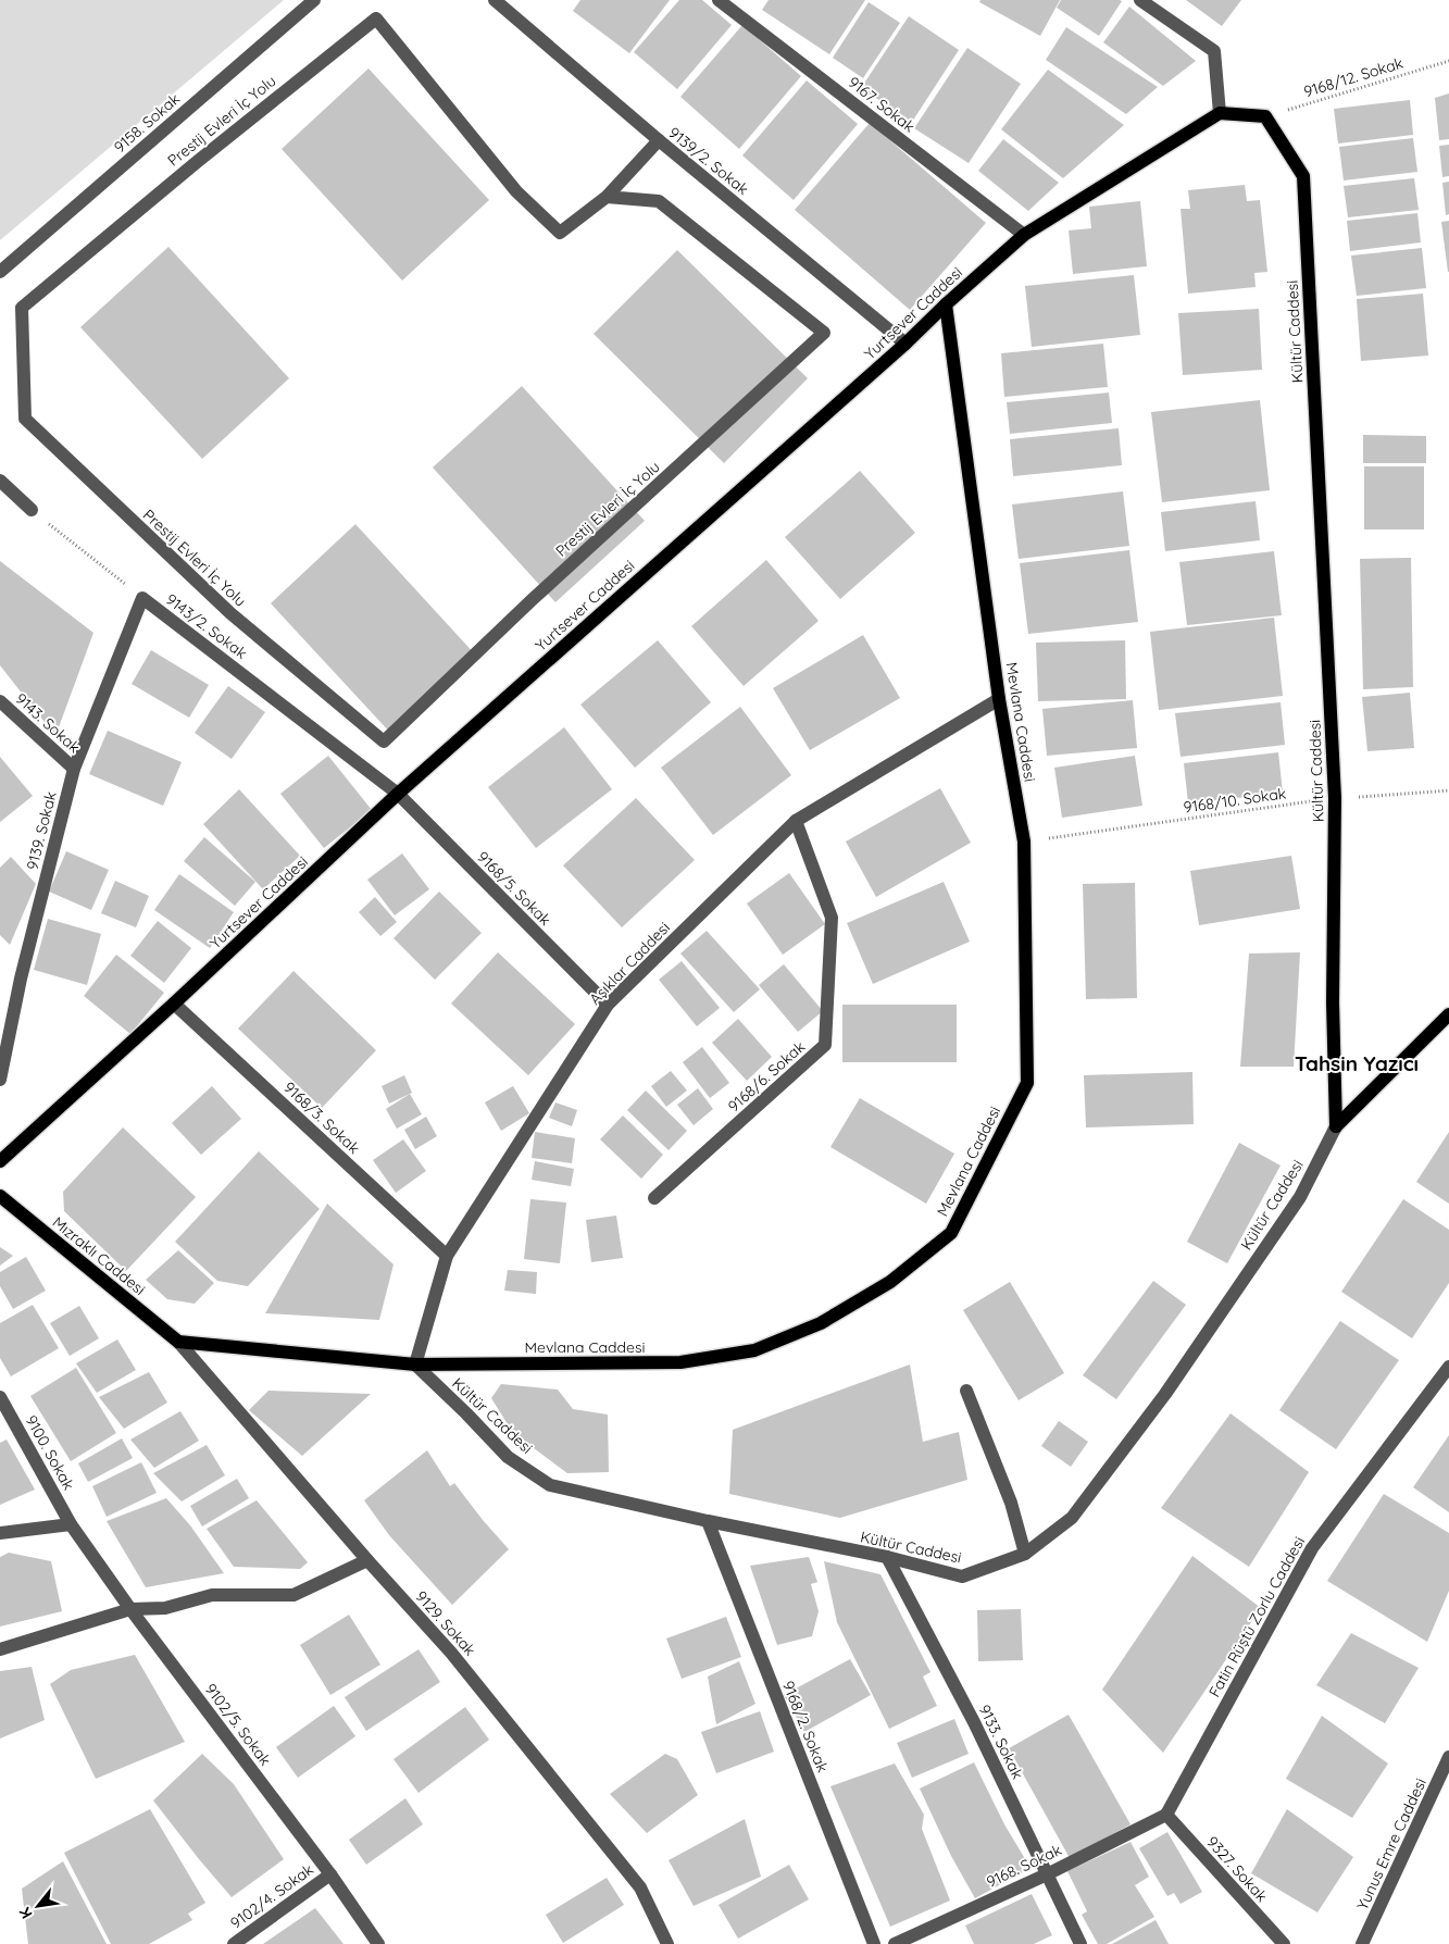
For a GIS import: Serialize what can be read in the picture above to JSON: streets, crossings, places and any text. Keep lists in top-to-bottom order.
{
  "streets": {
    "main road": [
      "Yurtsever Caddesi",
      "Kültür Caddesi",
      "Mevlana Caddesi",
      "Mızraklı Caddesi"
    ],
    "street": [
      "9167. Sokak",
      "Prestij Evleri İç Yolu",
      "9158. Sokak",
      "9139/2. Sokak",
      "9143/2. Sokak",
      "9143. Sokak",
      "9139. Sokak",
      "9168/5. Sokak",
      "Aşıklar Caddesi",
      "9168/6. Sokak",
      "9168/3. Sokak",
      "9100. Sokak",
      "Fatin Rüştü Zorlu Caddesi",
      "9129. Sokak",
      "9102/5. Sokak",
      "9168/2. Sokak",
      "9133. Sokak",
      "Yunus Emre Caddesi",
      "9168. Sokak",
      "9327. Sokak",
      "9102/4. Sokak"
    ],
    "path": ["9168/12. Sokak", "9168/10. Sokak"]
  },
  "crossings": [
    ["9168/12. Sokak", "Kültür Caddesi"],
    ["9167. Sokak", "Yurtsever Caddesi"],
    ["Prestij Evleri İç Yolu", "9139/2. Sokak"],
    ["9139/2. Sokak", "Yurtsever Caddesi"],
    ["Yurtsever Caddesi", "9143/2. Sokak"],
    ["Yurtsever Caddesi", "Mevlana Caddesi"],
    ["Yurtsever Caddesi", "9168/5. Sokak"],
    ["Yurtsever Caddesi", "9168/3. Sokak"],
    ["Kültür Caddesi", "Mevlana Caddesi"],
    ["Kültür Caddesi", "9168/10. Sokak"],
    ["Kültür Caddesi", "Aşıklar Caddesi"],
    ["Kültür Caddesi", "9168/2. Sokak"],
    ["Kültür Caddesi", "9133. Sokak"],
    ["9143/2. Sokak", "9139. Sokak"],
    ["9143/2. Sokak", "9168/5. Sokak"],
    ["Mevlana Caddesi", "9168/10. Sokak"],
    ["Mevlana Caddesi", "Aşıklar Caddesi"],
    ["Mevlana Caddesi", "Mızraklı Caddesi"],
    ["Mevlana Caddesi", "9129. Sokak"],
    ["9143. Sokak", "9139. Sokak"],
    ["9168/5. Sokak", "Aşıklar Caddesi"],
    ["Aşıklar Caddesi", "9168/6. Sokak"],
    ["Aşıklar Caddesi", "9168/3. Sokak"],
    ["Mızraklı Caddesi", "9129. Sokak"],
    ["9100. Sokak", "9102/5. Sokak"],
    ["Fatin Rüştü Zorlu Caddesi", "9168. Sokak"],
    ["Fatin Rüştü Zorlu Caddesi", "9327. Sokak"],
    ["9102/5. Sokak", "9102/4. Sokak"],
    ["9133. Sokak", "9168. Sokak"],
    ["9168. Sokak", "9327. Sokak"]
  ],
  "districts": ["Tahsin Yazıcı"],
  "north": "bottom left"
}
